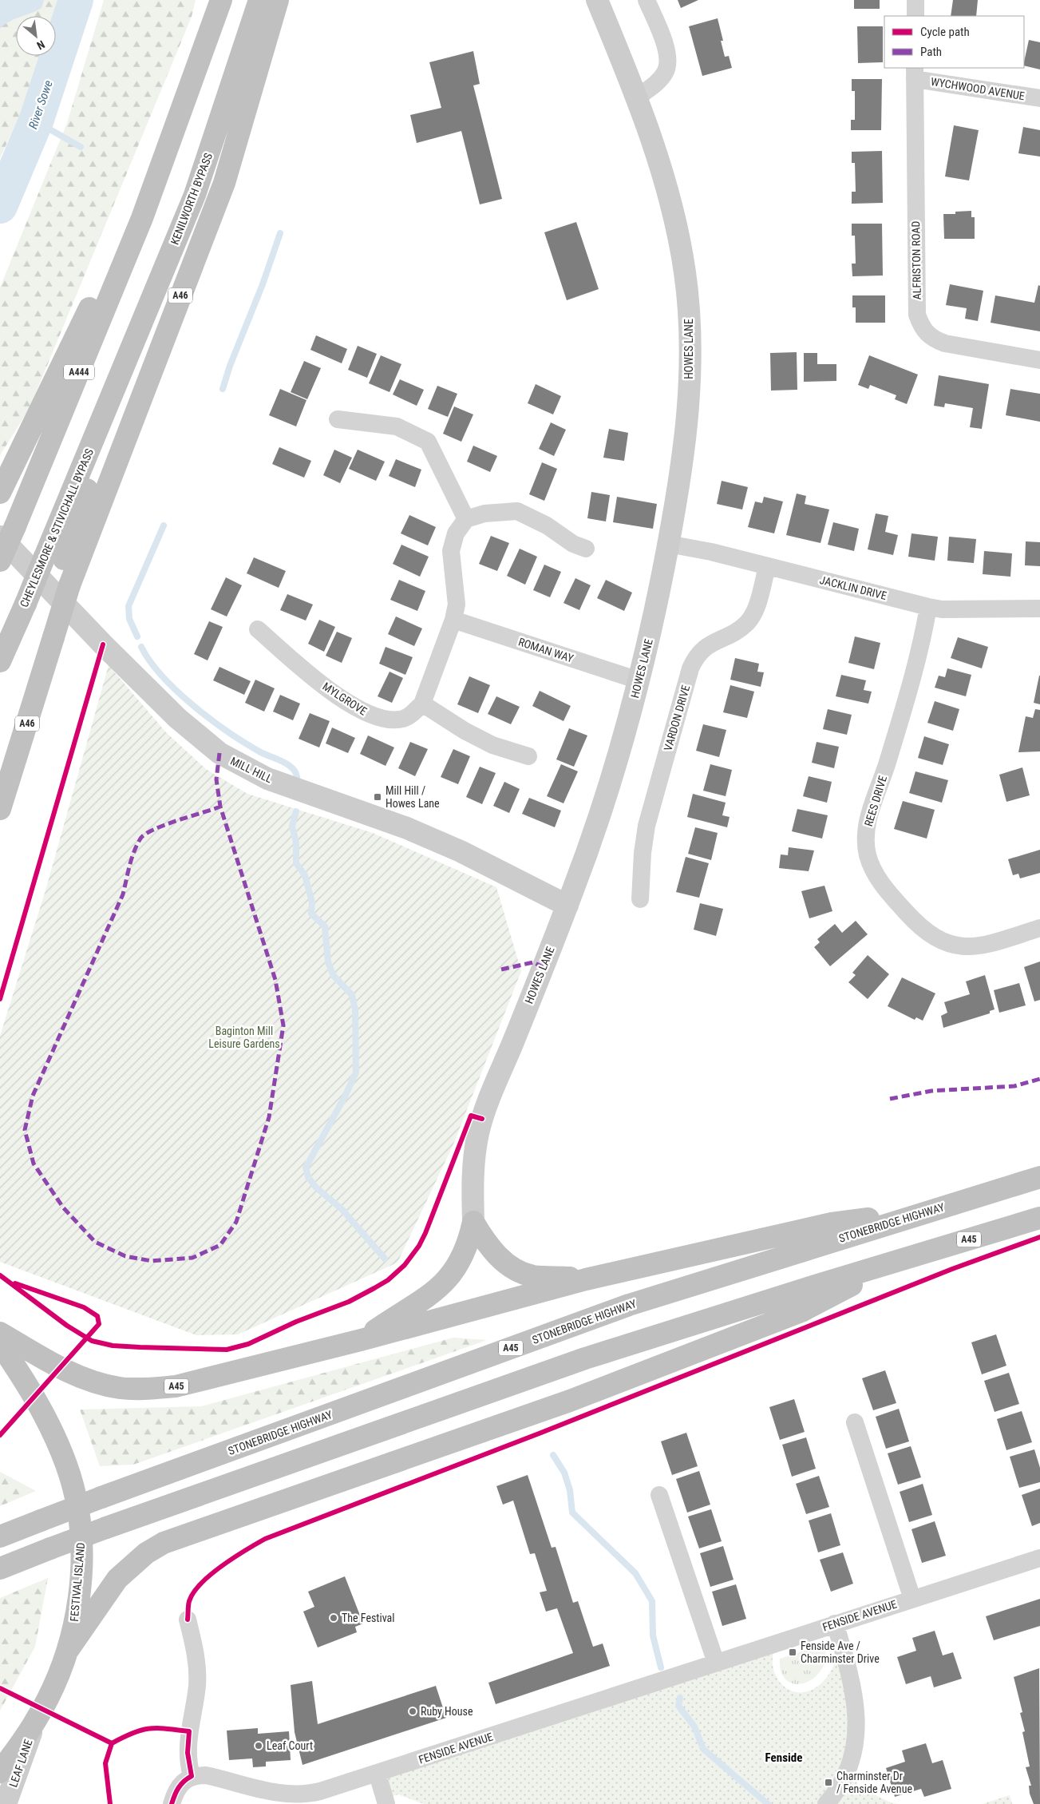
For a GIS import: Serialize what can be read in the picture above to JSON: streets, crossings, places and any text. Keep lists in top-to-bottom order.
{
  "streets": {
    "highway": [
      "KENILWORTH BYPASS",
      "A46",
      "A444",
      "CHEYLESMORE & STIVICHALL BYPASS",
      "STONEBRIDGE HIGHWAY",
      "A45",
      "FESTIVAL ISLAND"
    ],
    "main road": ["HOWES LANE", "MILL HILL", "LEAF LANE"],
    "street": [
      "WYCHWOOD AVENUE",
      "ALFRISTON ROAD",
      "JACKLIN DRIVE",
      "ROMAN WAY",
      "MYLGROVE",
      "VARDON DRIVE",
      "REES DRIVE",
      "FENSIDE AVENUE"
    ]
  },
  "crossings": [
    ["WYCHWOOD AVENUE", "ALFRISTON ROAD"],
    ["KENILWORTH BYPASS", "A46"],
    ["KENILWORTH BYPASS", "CHEYLESMORE & STIVICHALL BYPASS"],
    ["A46", "CHEYLESMORE & STIVICHALL BYPASS"],
    ["HOWES LANE", "JACKLIN DRIVE"],
    ["HOWES LANE", "ROMAN WAY"],
    ["HOWES LANE", "MILL HILL"],
    ["A444", "MILL HILL"],
    ["JACKLIN DRIVE", "VARDON DRIVE"],
    ["JACKLIN DRIVE", "REES DRIVE"],
    ["STONEBRIDGE HIGHWAY", "A45"],
    ["FESTIVAL ISLAND", "LEAF LANE"]
  ],
  "districts": ["Fenside"],
  "water": ["River Sowe"],
  "parks": ["Baginton Mill Leisure Gardens"],
  "places": {
    "transit": ["Mill Hill / Howes Lane", "Fenside Ave / Charminster Drive", "Charminster Dr / Fenside Avenue"],
    "other": ["The Festival", "Ruby House", "Leaf Court"]
  },
  "legend": ["Cycle path", "Path"],
  "north": "bottom right"
}
